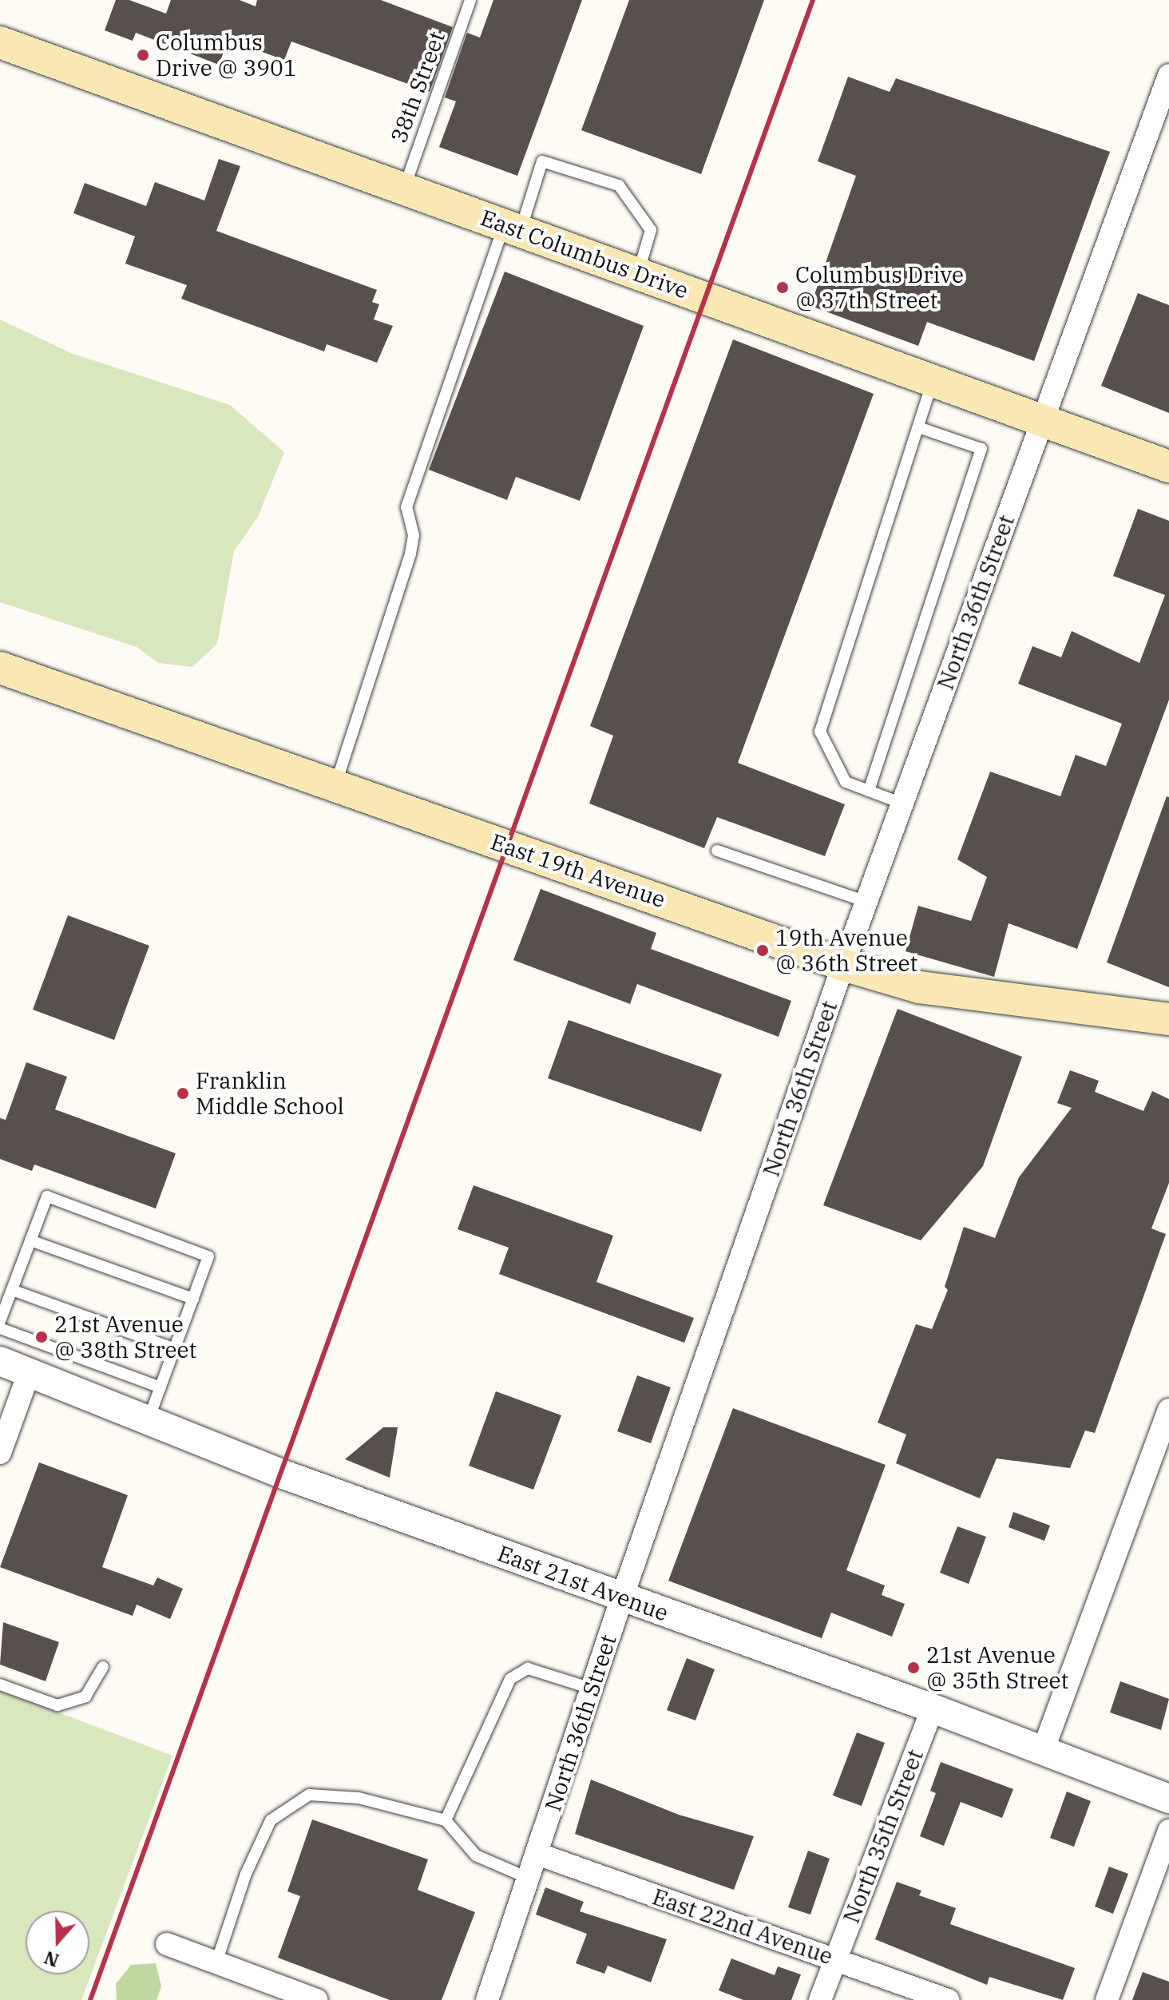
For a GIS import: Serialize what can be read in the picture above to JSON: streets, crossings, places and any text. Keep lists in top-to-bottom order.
{
  "streets": {
    "main road": ["East Columbus Drive", "East 19th Avenue"],
    "street": [
      "North 36th Street",
      "East 21st Avenue",
      "North 35th Street",
      "East 22nd Avenue"
    ],
    "lane": ["38th Street"]
  },
  "crossings": [
    ["38th Street", "East Columbus Drive"],
    ["East Columbus Drive", "North 36th Street"],
    ["North 36th Street", "East 19th Avenue"],
    ["North 36th Street", "East 21st Avenue"],
    ["North 36th Street", "East 22nd Avenue"],
    ["East 21st Avenue", "North 35th Street"],
    ["North 35th Street", "East 22nd Avenue"]
  ],
  "places": [
    "Columbus Drive @ 3901",
    "Columbus Drive @ 37th Street",
    "19th Avenue @ 36th Street",
    "Franklin Middle School",
    "21st Avenue @ 38th Street",
    "21st Avenue @ 35th Street"
  ],
  "north": "bottom"
}
